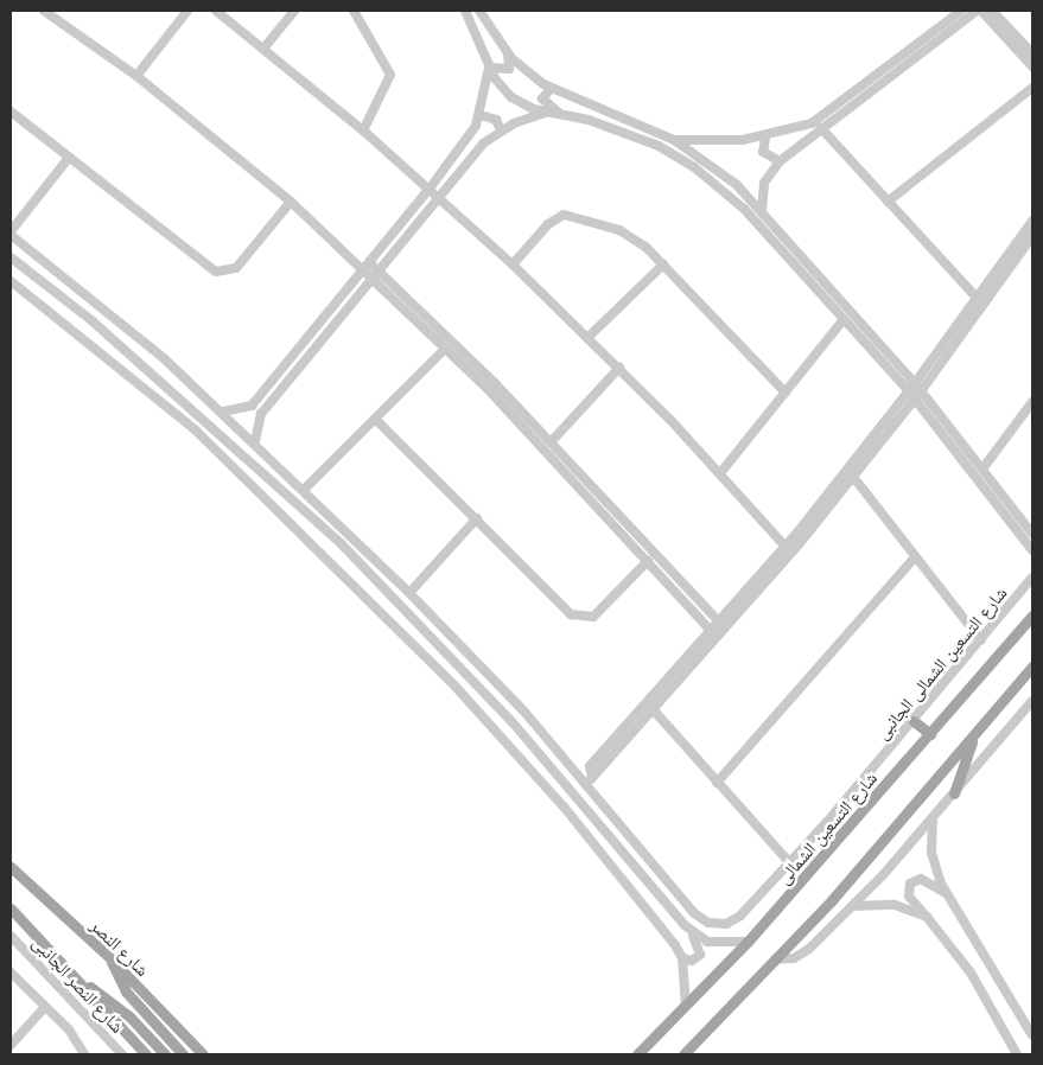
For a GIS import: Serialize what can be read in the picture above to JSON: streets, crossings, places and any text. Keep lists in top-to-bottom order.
{
  "streets": {
    "main road": ["شارع التسعين الشمالى", "شارع النصر"],
    "street": ["شارع التسعين الشمالى الجانبى", "شارع النصر الجانبى"]
  }
}
